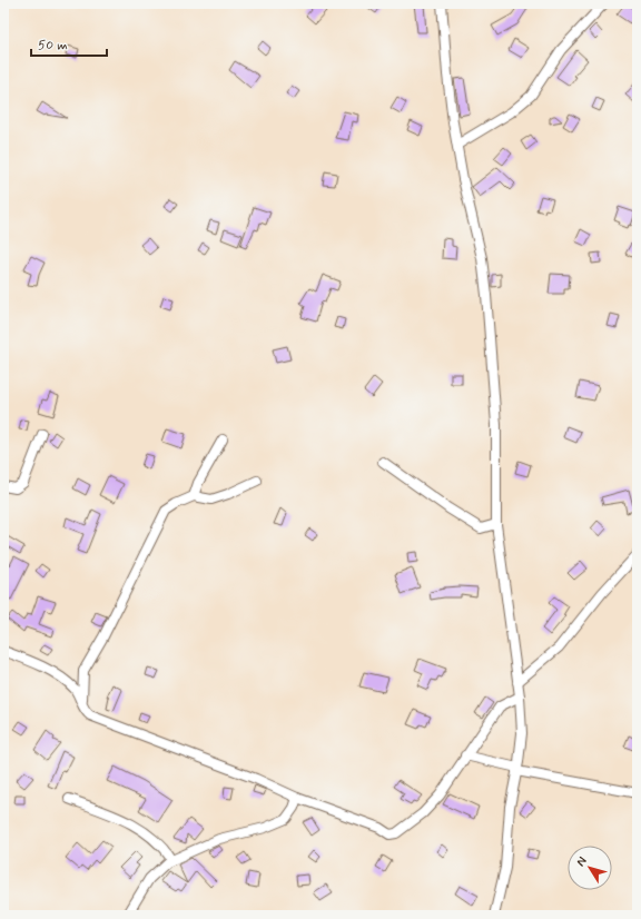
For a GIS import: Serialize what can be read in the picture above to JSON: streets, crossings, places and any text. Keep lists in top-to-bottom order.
{
  "scale_bar": "50 m",
  "north": "top left"
}
